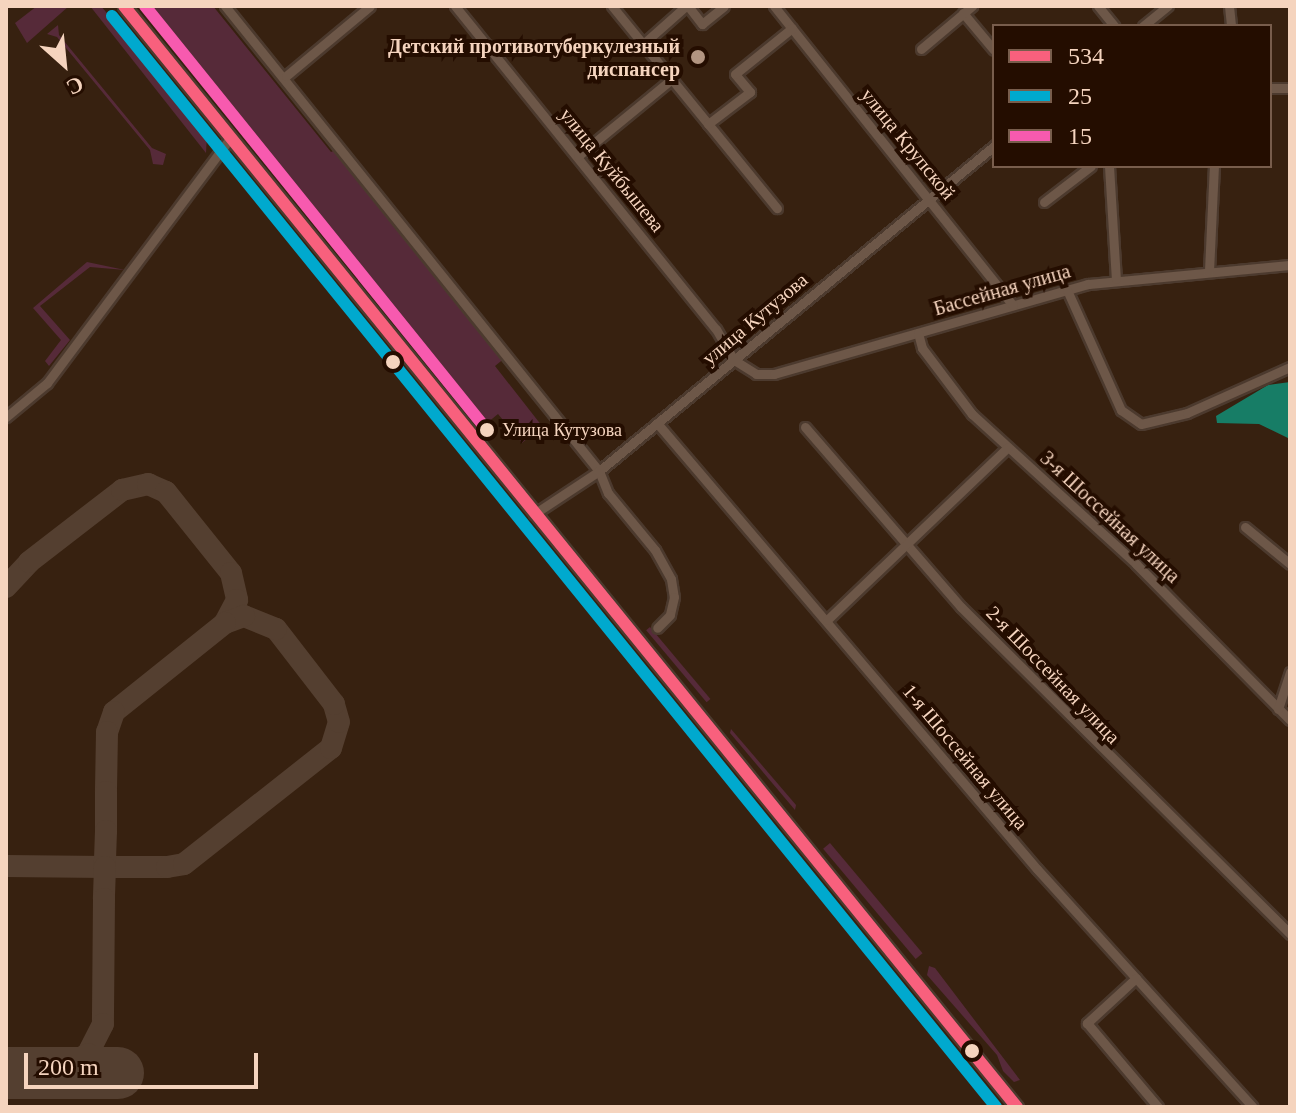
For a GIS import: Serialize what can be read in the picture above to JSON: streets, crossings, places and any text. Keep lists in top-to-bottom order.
{
  "streets": {
    "street": [
      "улица Крупской",
      "улица Куйбышева",
      "Бассейная улица",
      "улица Кутузова",
      "3-я Шоссейная улица",
      "2-я Шоссейная улица",
      "1-я Шоссейная улица"
    ]
  },
  "crossings": [
    ["улица Крупской", "Бассейная улица"],
    ["улица Крупской", "улица Кутузова"],
    ["улица Куйбышева", "Бассейная улица"],
    ["улица Куйбышева", "улица Кутузова"],
    ["Бассейная улица", "улица Кутузова"],
    ["Бассейная улица", "3-я Шоссейная улица"],
    ["улица Кутузова", "1-я Шоссейная улица"]
  ],
  "places": ["Детский противотуберкулезный диспансер", "Улица Кутузова"],
  "lines": ["transit line 534", "transit line 15", "transit line 25"],
  "legend": ["534", "25", "15"],
  "scale_bar": "200 m",
  "north": "bottom right"
}
